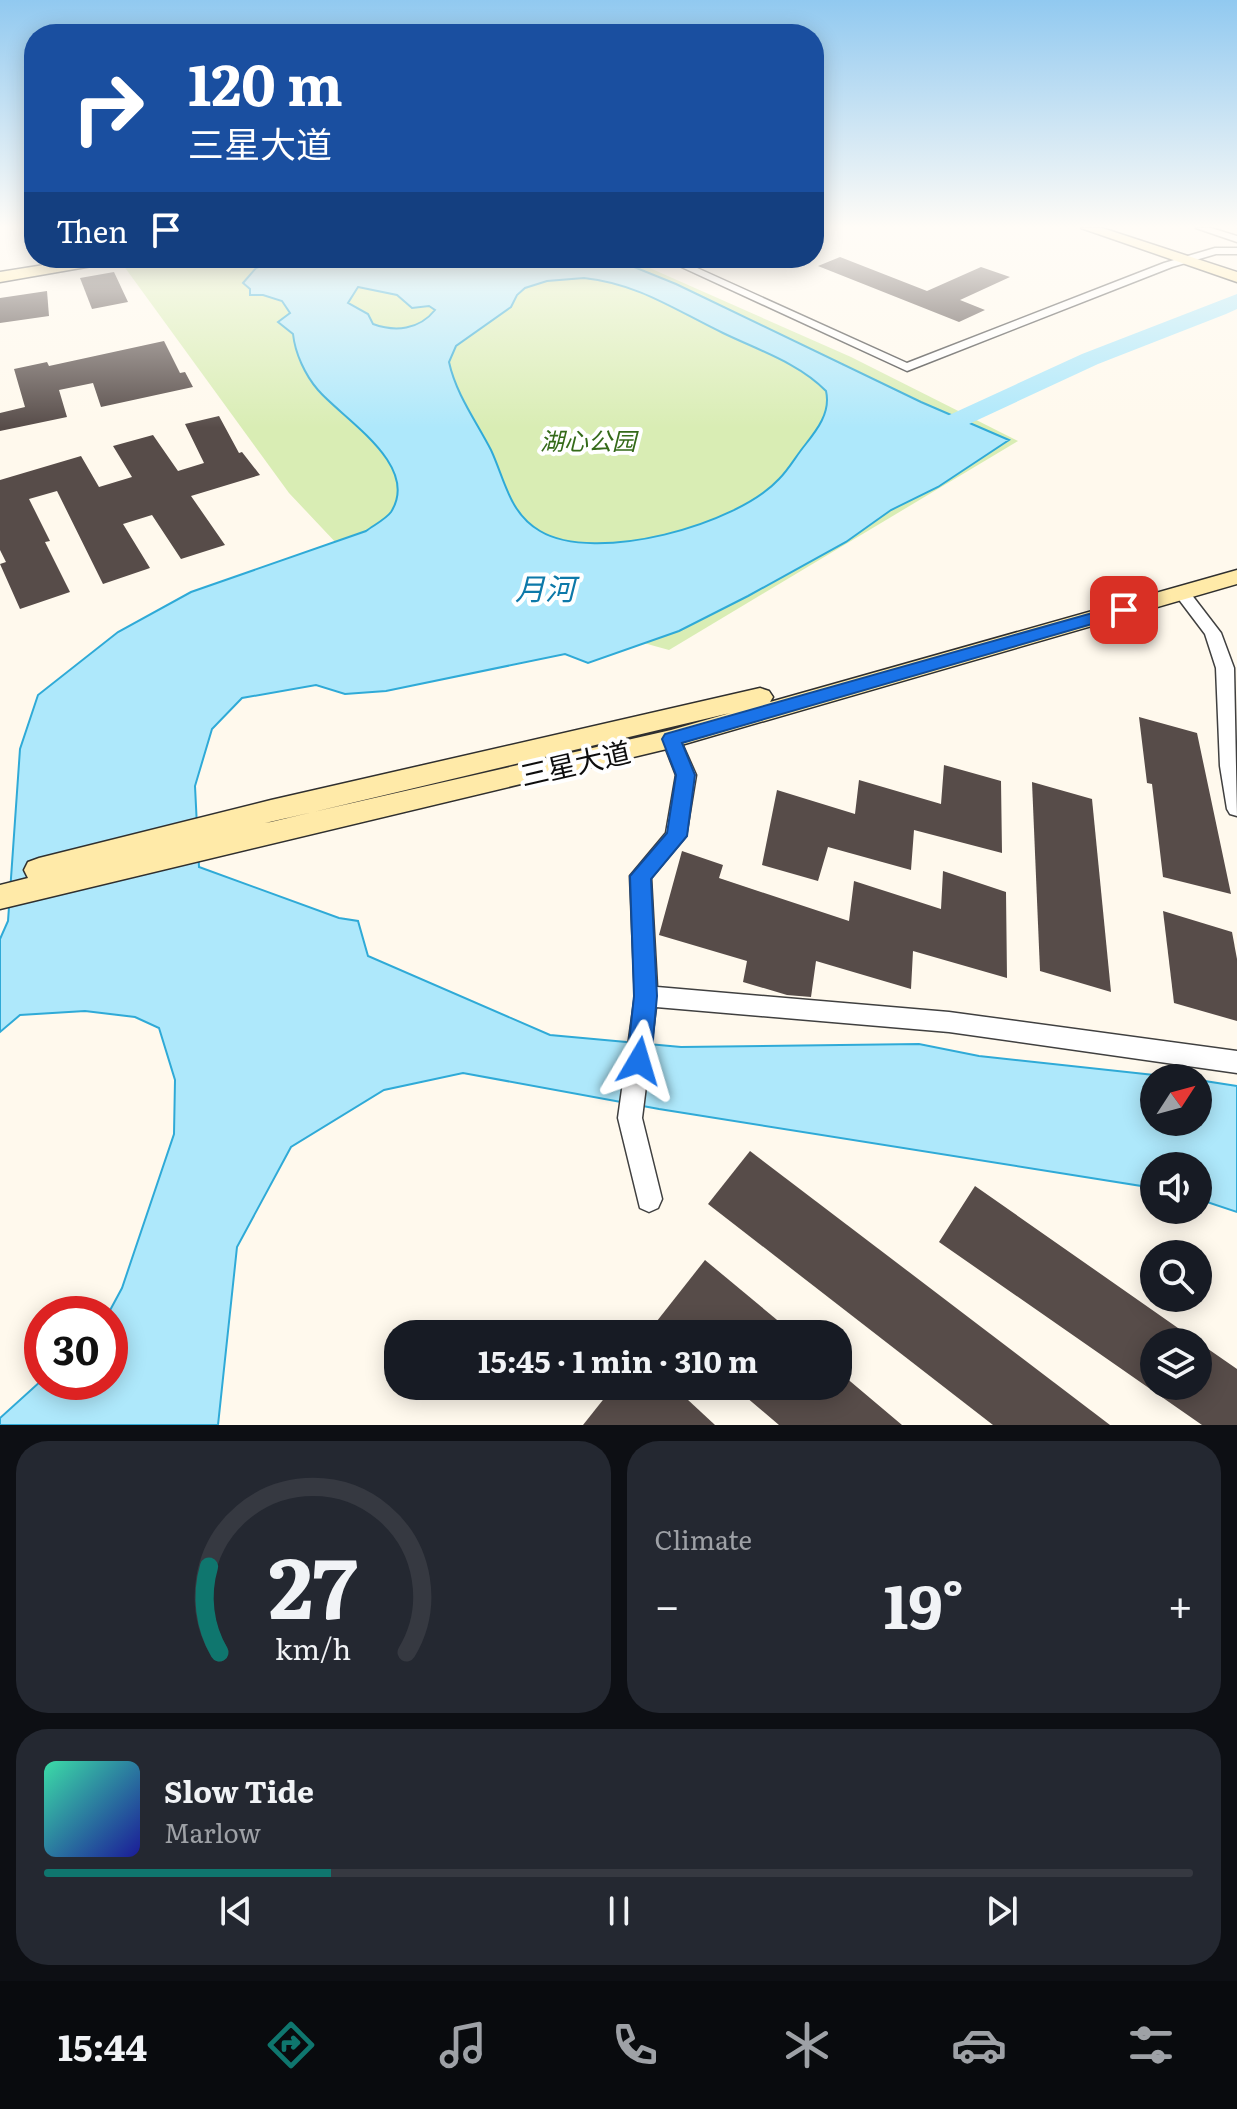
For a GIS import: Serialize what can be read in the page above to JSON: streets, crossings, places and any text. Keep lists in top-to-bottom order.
{
  "streets": {
    "street": ["三星大道"]
  },
  "water": ["月河"],
  "parks": ["湖心公园"],
  "north": "top right",
  "page": {
    "turn": ["120 m", "三星大道"],
    "then": "Then",
    "limit": "30",
    "trip": "15:45 · 1 min · 310 m",
    "tile": "Climate",
    "heat": ["−", "19°", "+"],
    "song": ["Slow Tide", "Marlow"],
    "tabs": "15:44",
    "gauge": ["27", "km/h"]
  }
}
